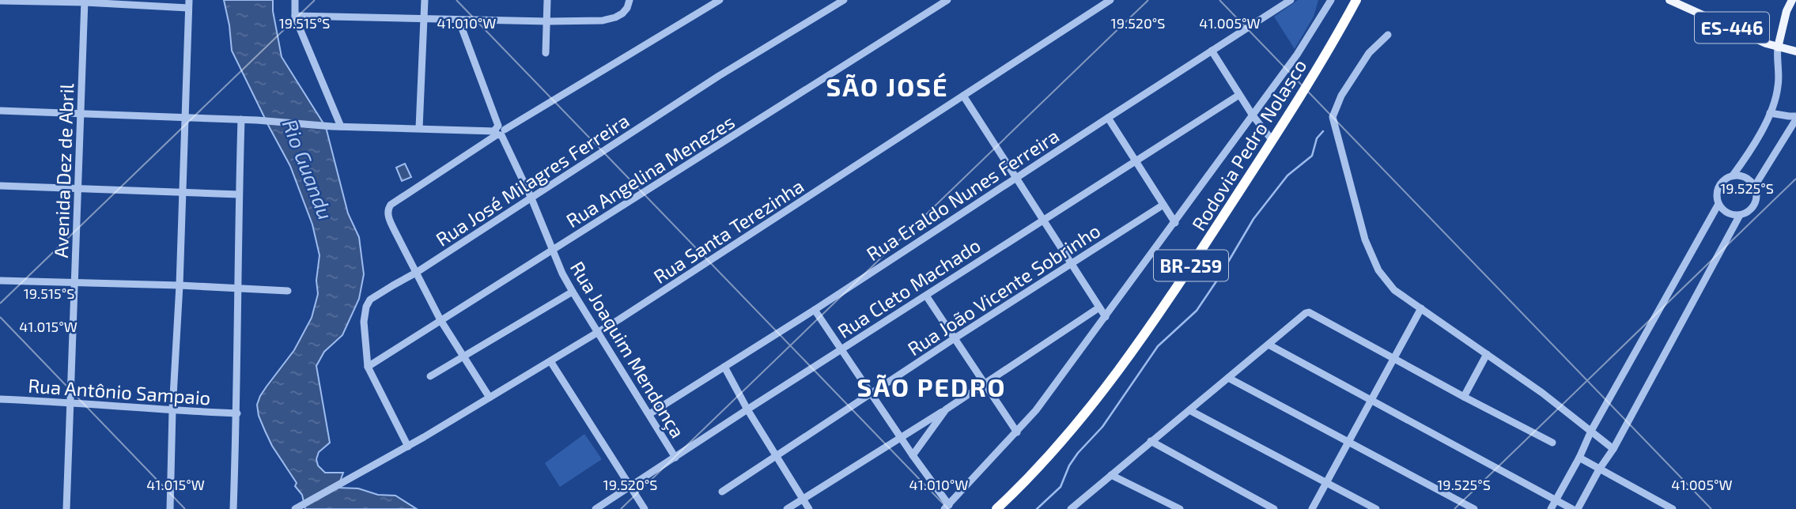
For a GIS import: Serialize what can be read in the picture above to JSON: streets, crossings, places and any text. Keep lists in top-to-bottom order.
{
  "streets": {
    "highway": ["Rodovia Pedro Nolasco", "BR-259"],
    "main road": ["ES-446"],
    "street": [
      "Avenida Dez de Abril",
      "Rua Angelina Menezes",
      "Rua José Milagres Ferreira",
      "Rua Eraldo Nunes Ferreira",
      "Rua Santa Terezinha",
      "Rua Cleto Machado",
      "Rua João Vicente Sobrinho",
      "Rua Joaquim Mendonça",
      "Rua Antônio Sampaio"
    ]
  },
  "crossings": [
    ["Avenida Dez de Abril", "Rua Antônio Sampaio"],
    ["Rua Angelina Menezes", "Rua José Milagres Ferreira"],
    ["Rua Angelina Menezes", "Rua Joaquim Mendonça"],
    ["Rua José Milagres Ferreira", "Rua Santa Terezinha"],
    ["Rua José Milagres Ferreira", "Rua Joaquim Mendonça"],
    ["Rua Eraldo Nunes Ferreira", "Rua Joaquim Mendonça"],
    ["Rua Santa Terezinha", "Rua Joaquim Mendonça"],
    ["Rua Cleto Machado", "Rua Joaquim Mendonça"]
  ],
  "districts": ["SÃO JOSÉ", "SÃO PEDRO"],
  "water": ["Rio Guandu"],
  "coordinates": [
    "19.515°S",
    "19.520°S",
    "41.010°W",
    "41.005°W",
    "19.525°S",
    "41.015°W"
  ]
}
